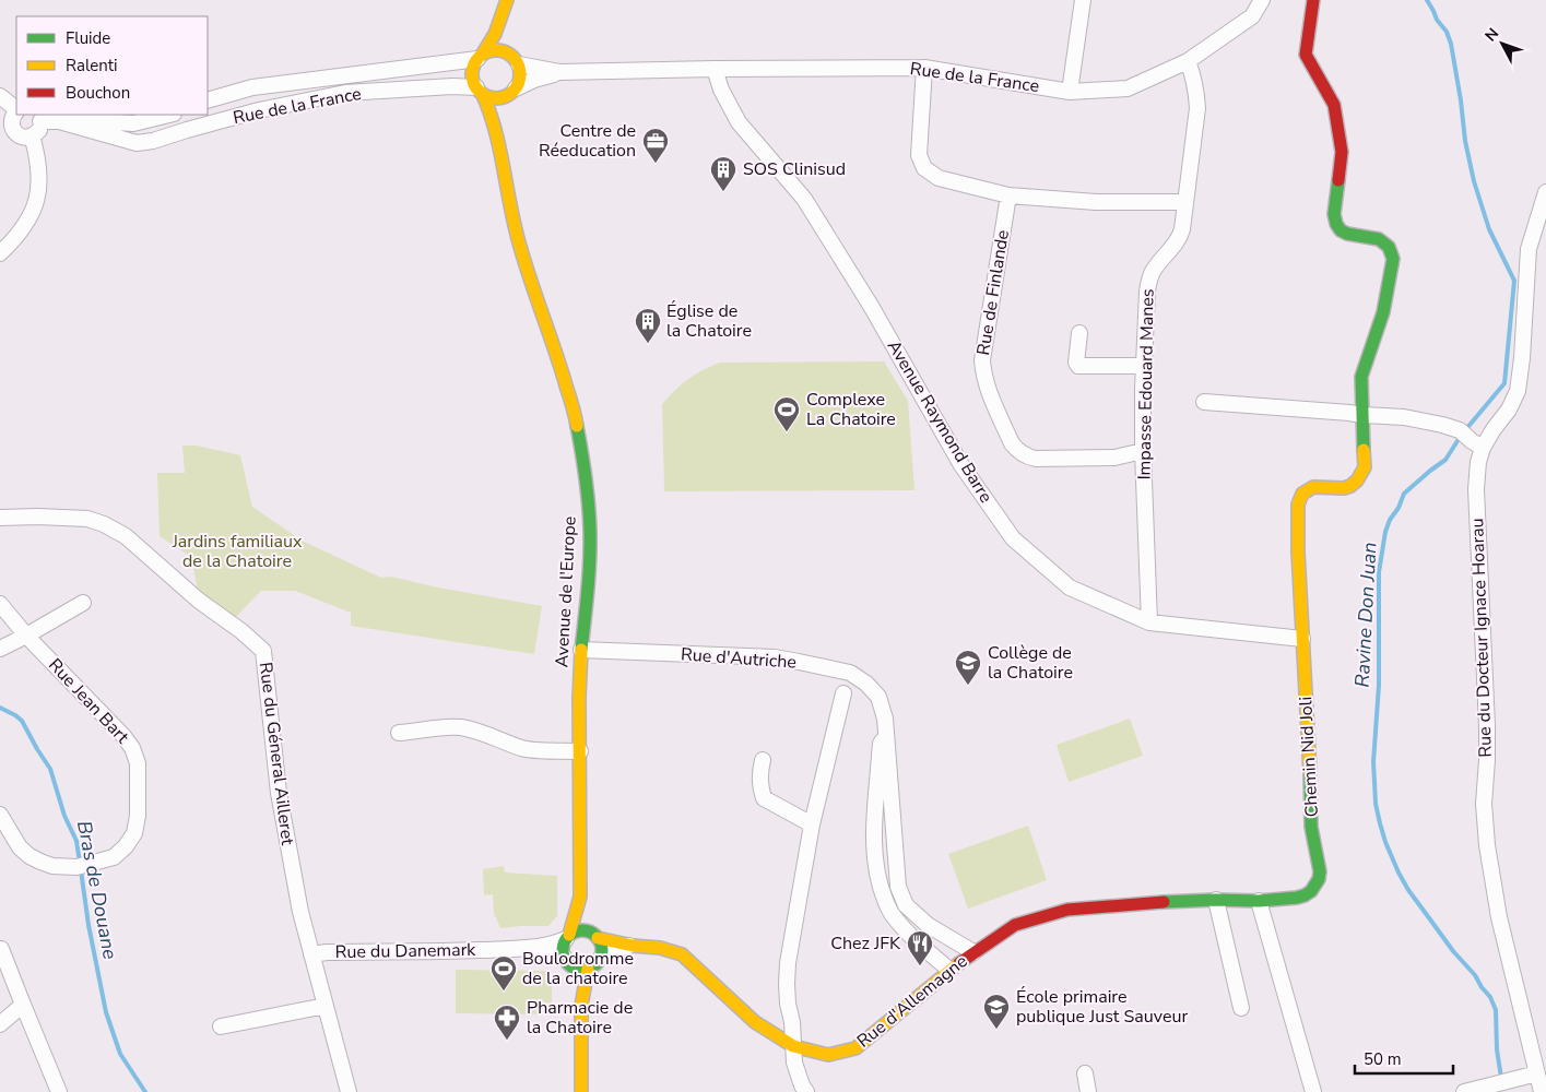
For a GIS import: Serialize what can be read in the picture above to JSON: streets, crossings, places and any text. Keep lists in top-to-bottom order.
{
  "streets": {
    "street": [
      "Rue de la France",
      "Rue de Finlande",
      "Impasse Edouard Manes",
      "Avenue Raymond Barre",
      "Avenue de l'Europe",
      "Rue du Docteur Ignace Hoarau",
      "Rue d'Autriche",
      "Rue Jean Bart",
      "Rue du Géneral Ailleret",
      "Chemin Nid Joli",
      "Rue du Danemark",
      "Rue d'Allemagne"
    ]
  },
  "crossings": [
    ["Rue de la France", "Impasse Edouard Manes"],
    ["Rue de la France", "Avenue Raymond Barre"],
    ["Rue de la France", "Avenue de l'Europe"],
    ["Rue de Finlande", "Impasse Edouard Manes"],
    ["Impasse Edouard Manes", "Avenue Raymond Barre"],
    ["Avenue Raymond Barre", "Chemin Nid Joli"],
    ["Avenue de l'Europe", "Rue d'Autriche"],
    ["Avenue de l'Europe", "Rue du Danemark"],
    ["Avenue de l'Europe", "Rue d'Allemagne"],
    ["Rue d'Autriche", "Rue d'Allemagne"],
    ["Rue du Géneral Ailleret", "Rue du Danemark"],
    ["Chemin Nid Joli", "Rue d'Allemagne"],
    ["Rue du Danemark", "Rue d'Allemagne"]
  ],
  "water": ["Ravine Don Juan", "Bras de Douane"],
  "parks": ["Jardins familiaux de la Chatoire"],
  "places": {
    "office": ["Centre de Réeducation"],
    "building": ["SOS Clinisud", "Église de la Chatoire"],
    "sports": ["Complexe La Chatoire", "Boulodromme de la chatoire"],
    "school or university": ["Collège de la Chatoire", "École primaire publique Just Sauveur"],
    "restaurant": ["Chez JFK"],
    "pharmacy": ["Pharmacie de la Chatoire"]
  },
  "legend": ["Fluide", "Ralenti", "Bouchon"],
  "scale_bar": "50 m",
  "north": "top left"
}
